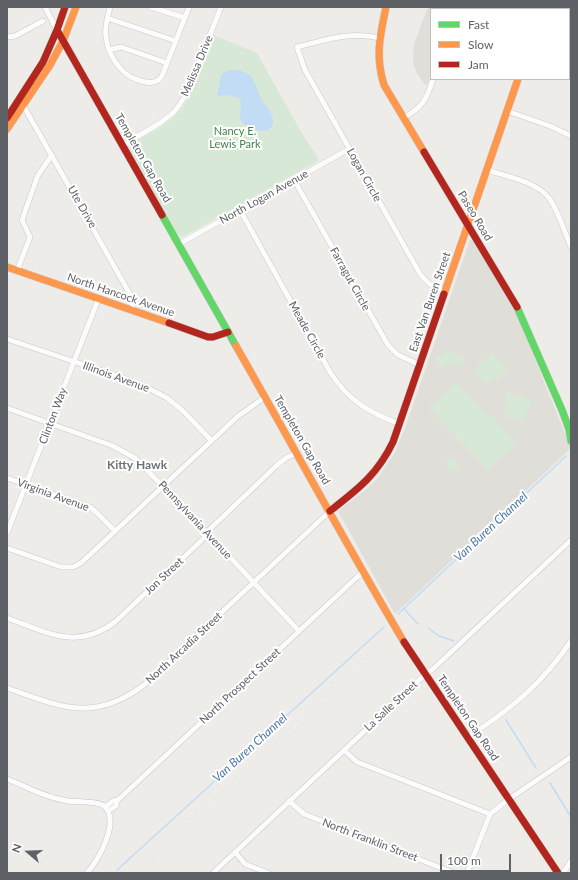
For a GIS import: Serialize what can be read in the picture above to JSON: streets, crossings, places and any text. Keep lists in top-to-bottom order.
{
  "streets": {
    "street": [
      "Melissa Drive",
      "Templeton Gap Road",
      "Logan Circle",
      "North Logan Avenue",
      "Ute Drive",
      "Paseo Road",
      "Farragut Circle",
      "North Hancock Avenue",
      "East Van Buren Street",
      "Meade Circle",
      "Illinois Avenue",
      "Clinton Way",
      "Virginia Avenue",
      "Pennsylvania Avenue",
      "Jon Street",
      "North Arcadia Street",
      "North Prospect Street",
      "La Salle Street",
      "North Franklin Street"
    ]
  },
  "crossings": [
    ["Melissa Drive", "Templeton Gap Road"],
    ["Templeton Gap Road", "North Logan Avenue"],
    ["Templeton Gap Road", "North Hancock Avenue"],
    ["Templeton Gap Road", "East Van Buren Street"],
    ["Templeton Gap Road", "Jon Street"],
    ["Templeton Gap Road", "North Arcadia Street"],
    ["Templeton Gap Road", "North Prospect Street"],
    ["Templeton Gap Road", "La Salle Street"],
    ["Logan Circle", "North Logan Avenue"],
    ["Logan Circle", "Paseo Road"],
    ["Logan Circle", "East Van Buren Street"],
    ["North Logan Avenue", "Farragut Circle"],
    ["North Logan Avenue", "Meade Circle"],
    ["Ute Drive", "North Hancock Avenue"],
    ["Paseo Road", "East Van Buren Street"],
    ["Farragut Circle", "East Van Buren Street"],
    ["North Hancock Avenue", "Clinton Way"],
    ["East Van Buren Street", "Meade Circle"],
    ["East Van Buren Street", "North Arcadia Street"],
    ["Illinois Avenue", "Clinton Way"],
    ["Clinton Way", "Virginia Avenue"],
    ["Clinton Way", "Pennsylvania Avenue"],
    ["Pennsylvania Avenue", "Jon Street"],
    ["Pennsylvania Avenue", "North Arcadia Street"],
    ["Pennsylvania Avenue", "North Prospect Street"],
    ["La Salle Street", "North Franklin Street"]
  ],
  "districts": ["Kitty Hawk"],
  "water": ["Van Buren Channel"],
  "parks": ["Nancy E. Lewis Park"],
  "legend": ["Fast", "Slow", "Jam"],
  "scale_bar": "100 m",
  "north": "left"
}
